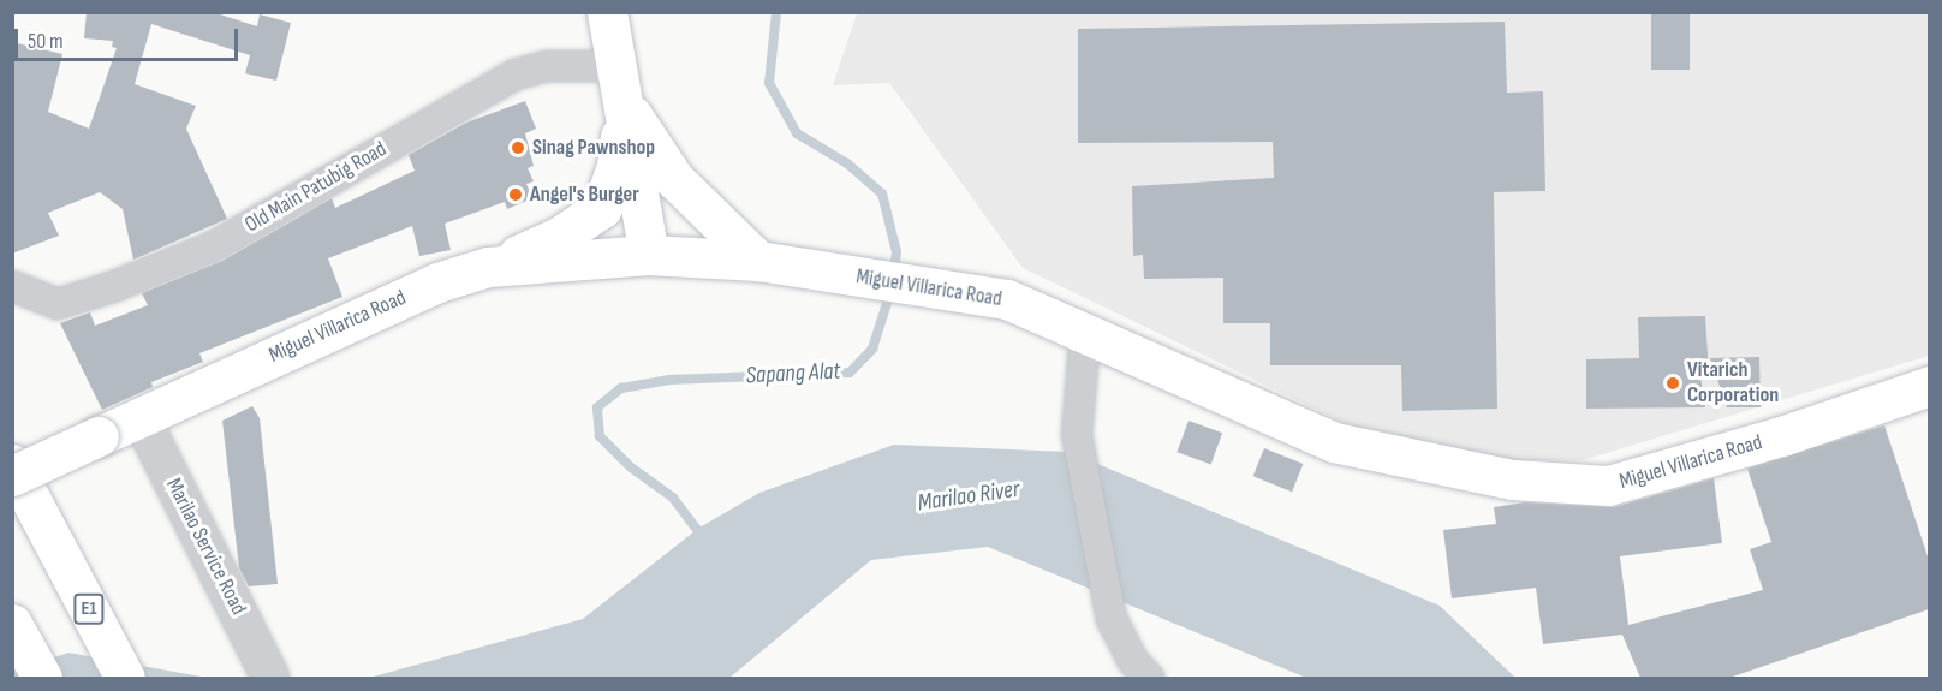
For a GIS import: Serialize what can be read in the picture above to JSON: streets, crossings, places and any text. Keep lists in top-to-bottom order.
{
  "streets": {
    "main road": ["Miguel Villarica Road", "E1"],
    "street": ["Old Main Patubig Road", "Marilao Service Road"]
  },
  "crossings": [
    ["Miguel Villarica Road", "Marilao Service Road"]
  ],
  "water": ["Sapang Alat", "Marilao River"],
  "places": ["Sinag Pawnshop", "Angel's Burger", "Vitarich Corporation"],
  "scale_bar": "50 m"
}
